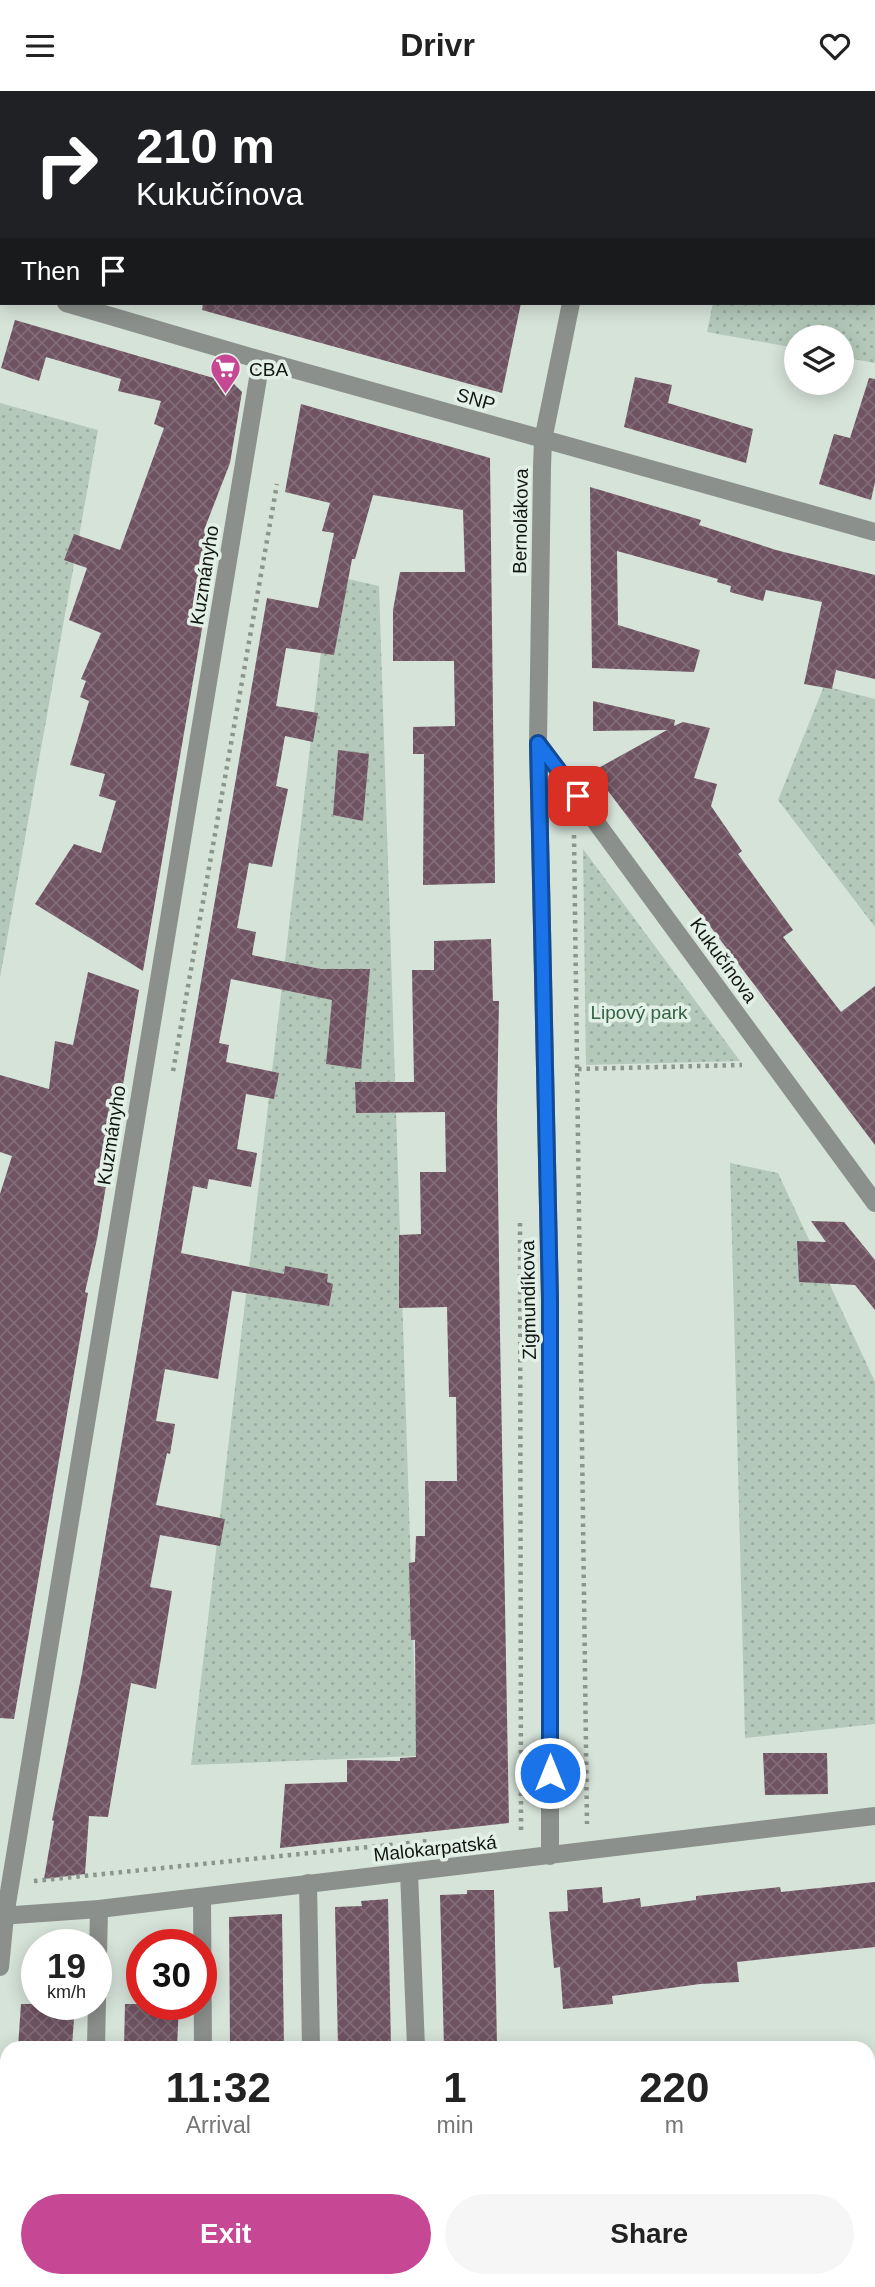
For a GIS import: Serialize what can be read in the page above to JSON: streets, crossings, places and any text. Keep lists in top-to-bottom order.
{
  "streets": {
    "street": [
      "SNP",
      "Bernolákova",
      "Kuzmányho",
      "Kukučínova",
      "Zigmundíkova",
      "Malokarpatská"
    ]
  },
  "crossings": [
    ["SNP", "Bernolákova"],
    ["SNP", "Kuzmányho"],
    ["Bernolákova", "Kukučínova"],
    ["Bernolákova", "Zigmundíkova"],
    ["Kuzmányho", "Malokarpatská"],
    ["Kukučínova", "Zigmundíkova"],
    ["Zigmundíkova", "Malokarpatská"]
  ],
  "parks": ["Lipový park"],
  "places": {
    "supermarket": ["CBA"]
  },
  "page": {
    "header": "Drivr",
    "turn": ["210 m", "Kukučínova"],
    "then": "Then",
    "speed": "19 km/h",
    "limit": "30",
    "eta": [
      "11:32",
      "Arrival",
      "1",
      "min",
      "220",
      "m"
    ],
    "buttons": ["Exit", "Share"]
  }
}
